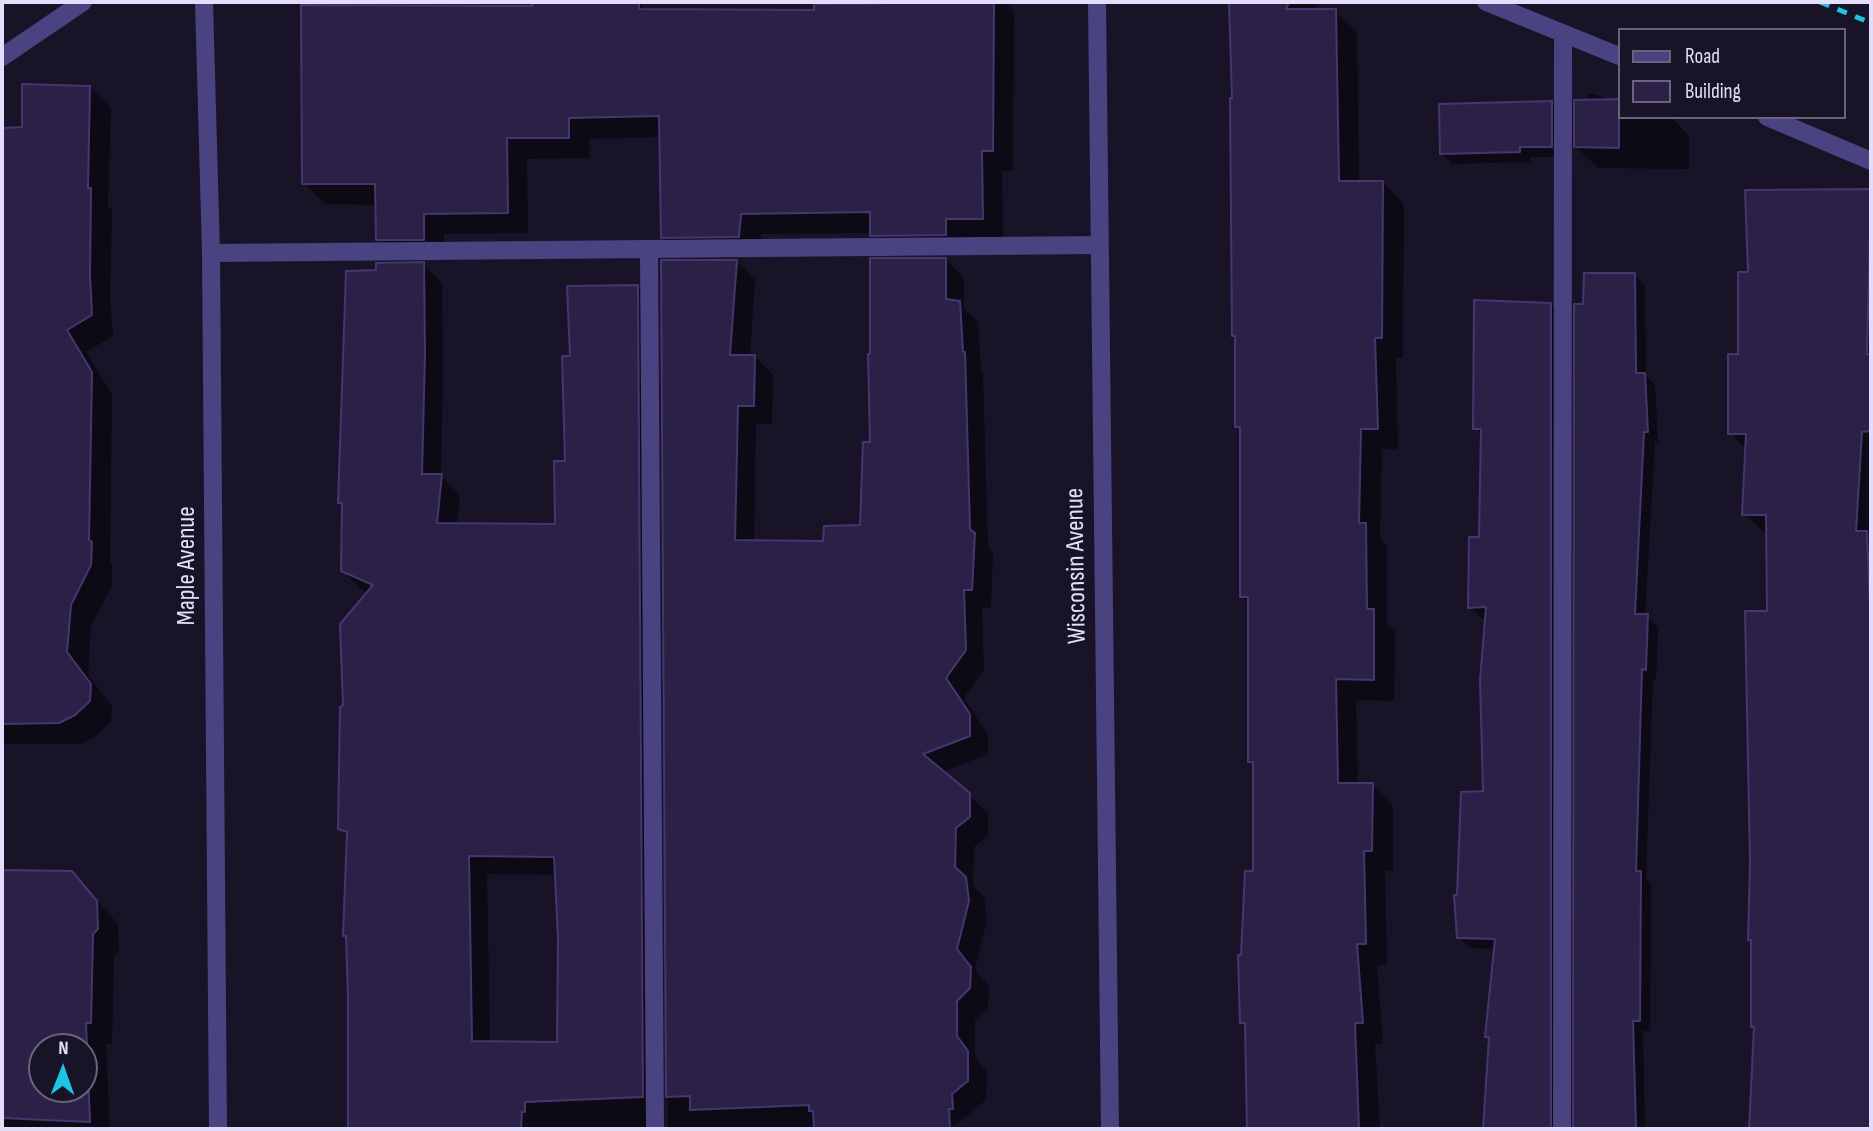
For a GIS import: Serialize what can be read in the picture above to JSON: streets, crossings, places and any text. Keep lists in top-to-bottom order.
{
  "streets": {
    "street": ["Maple Avenue", "Wisconsin Avenue"]
  },
  "legend": ["Road", "Building"],
  "north": "top"
}
